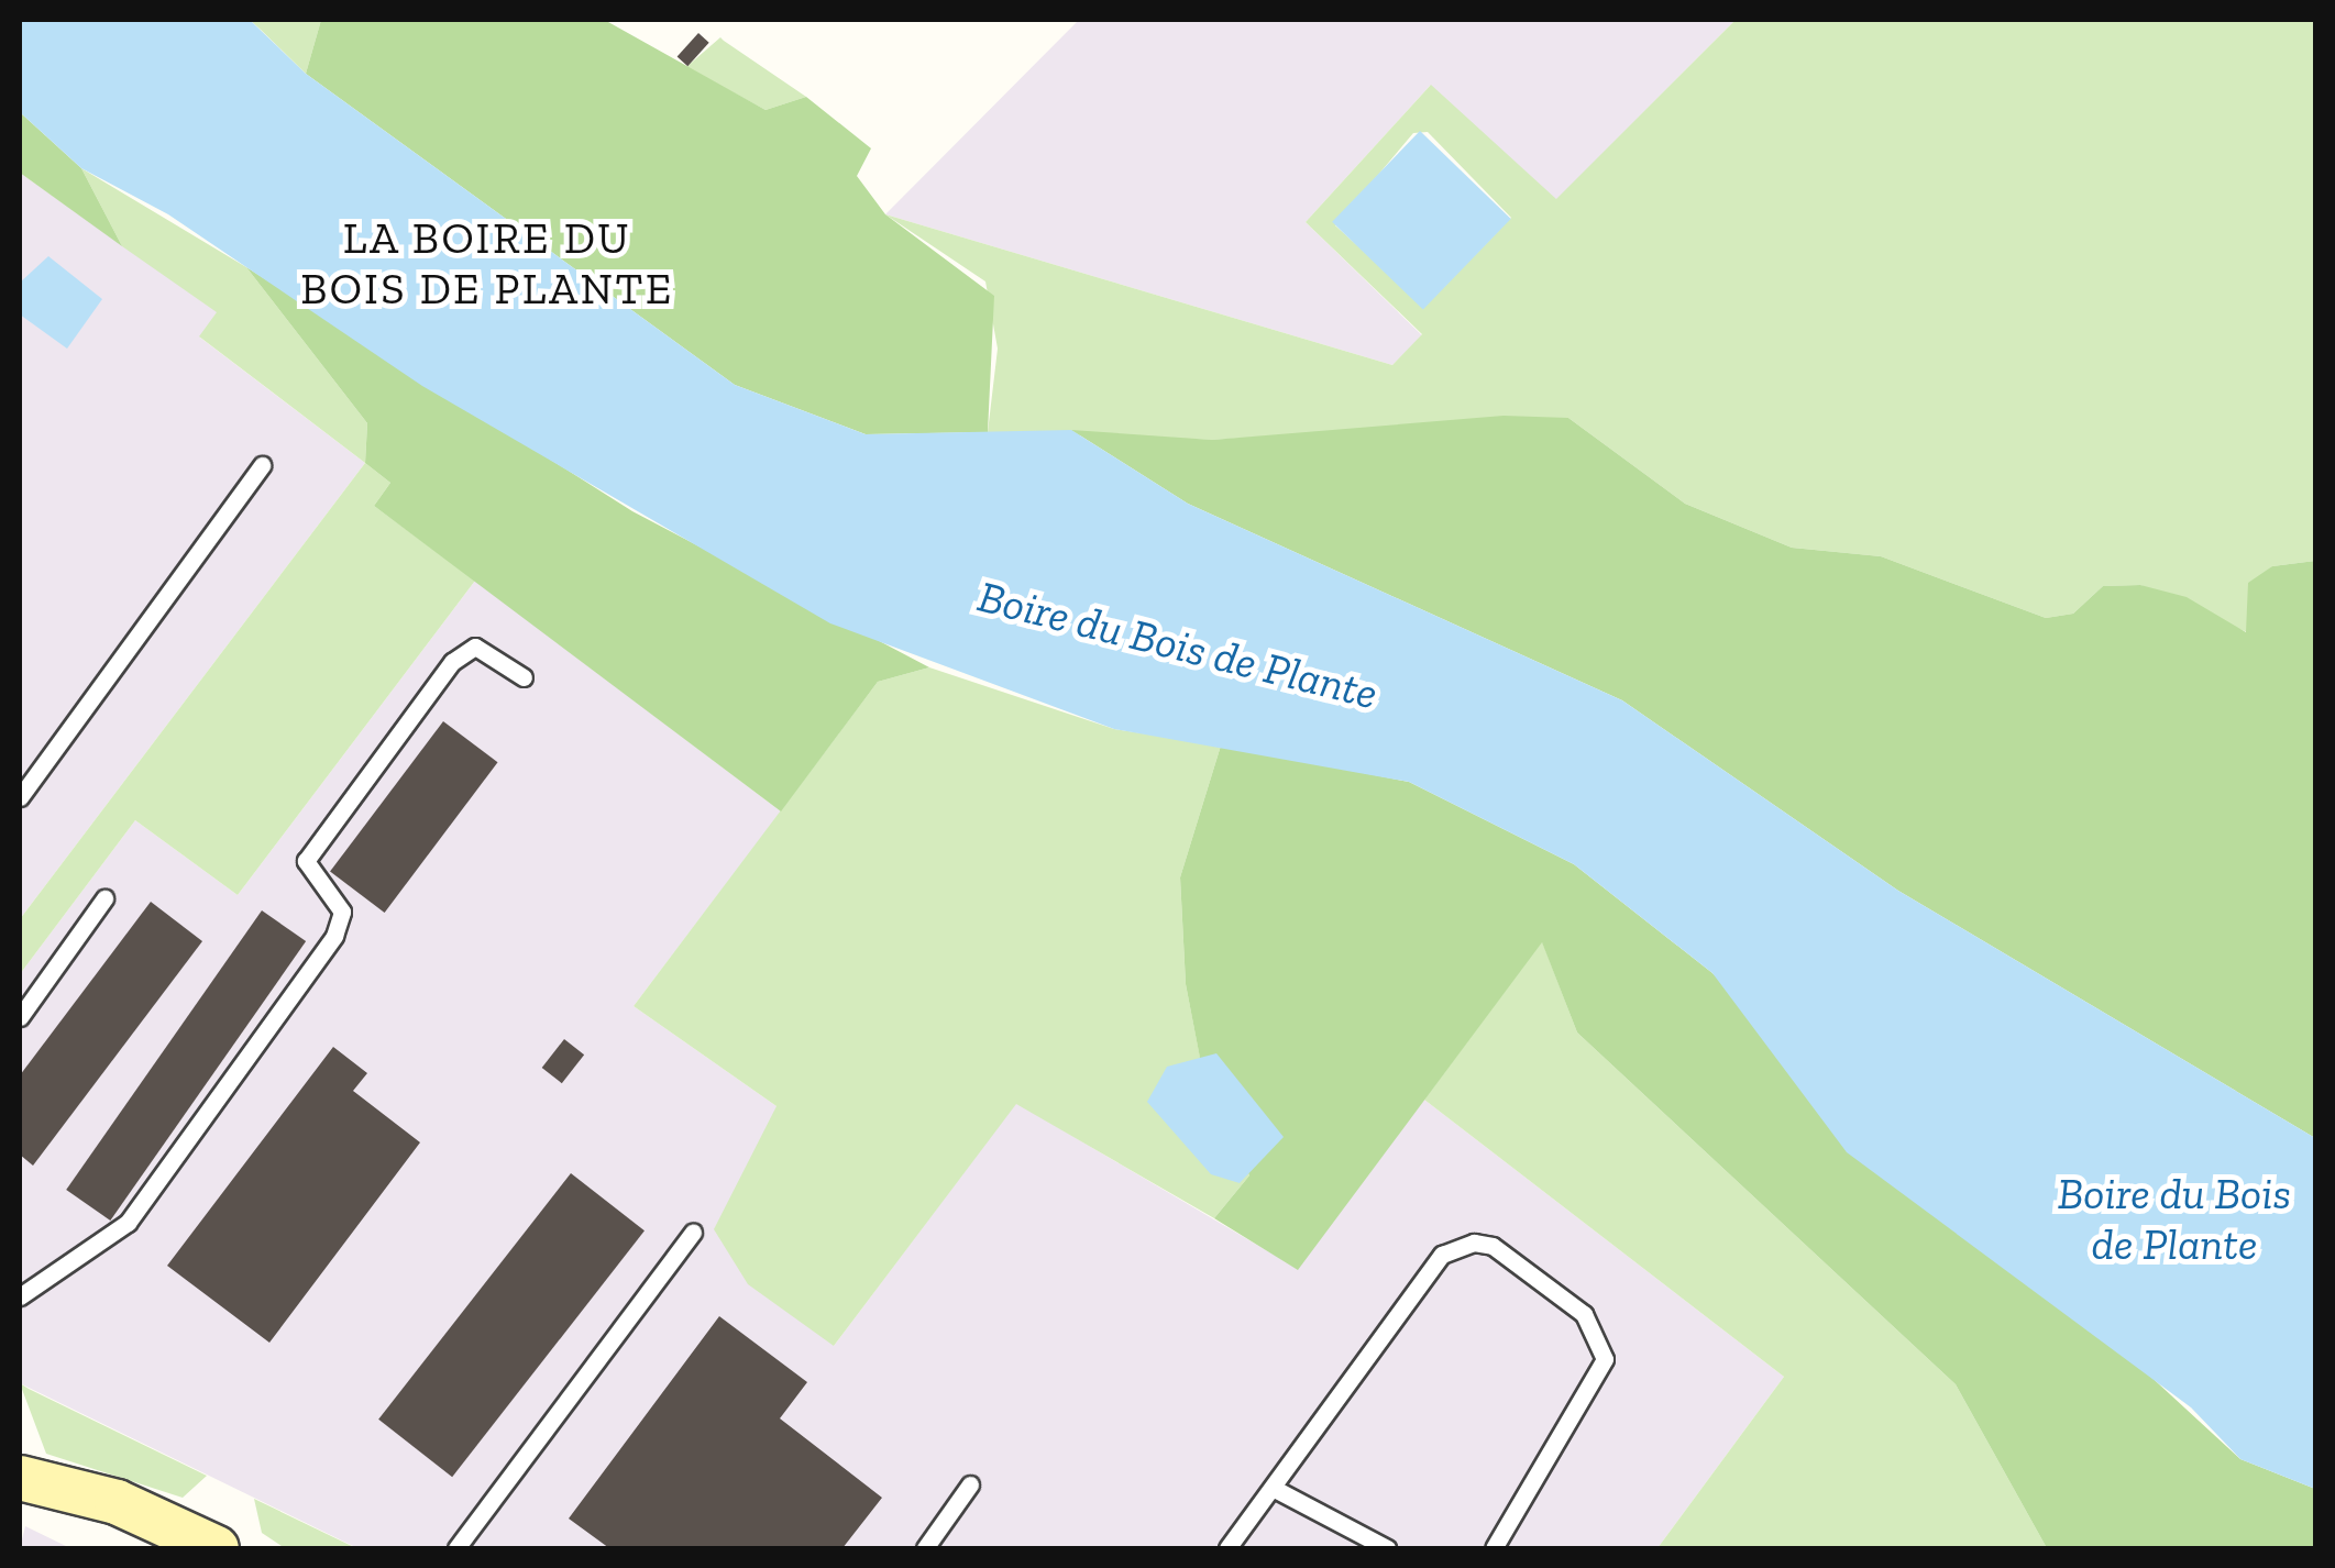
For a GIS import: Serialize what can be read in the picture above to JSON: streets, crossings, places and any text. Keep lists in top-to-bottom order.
{
  "districts": ["LA BOIRE DU BOIS DE PLANTE"],
  "water": ["Boire du Bois de Plante"]
}
